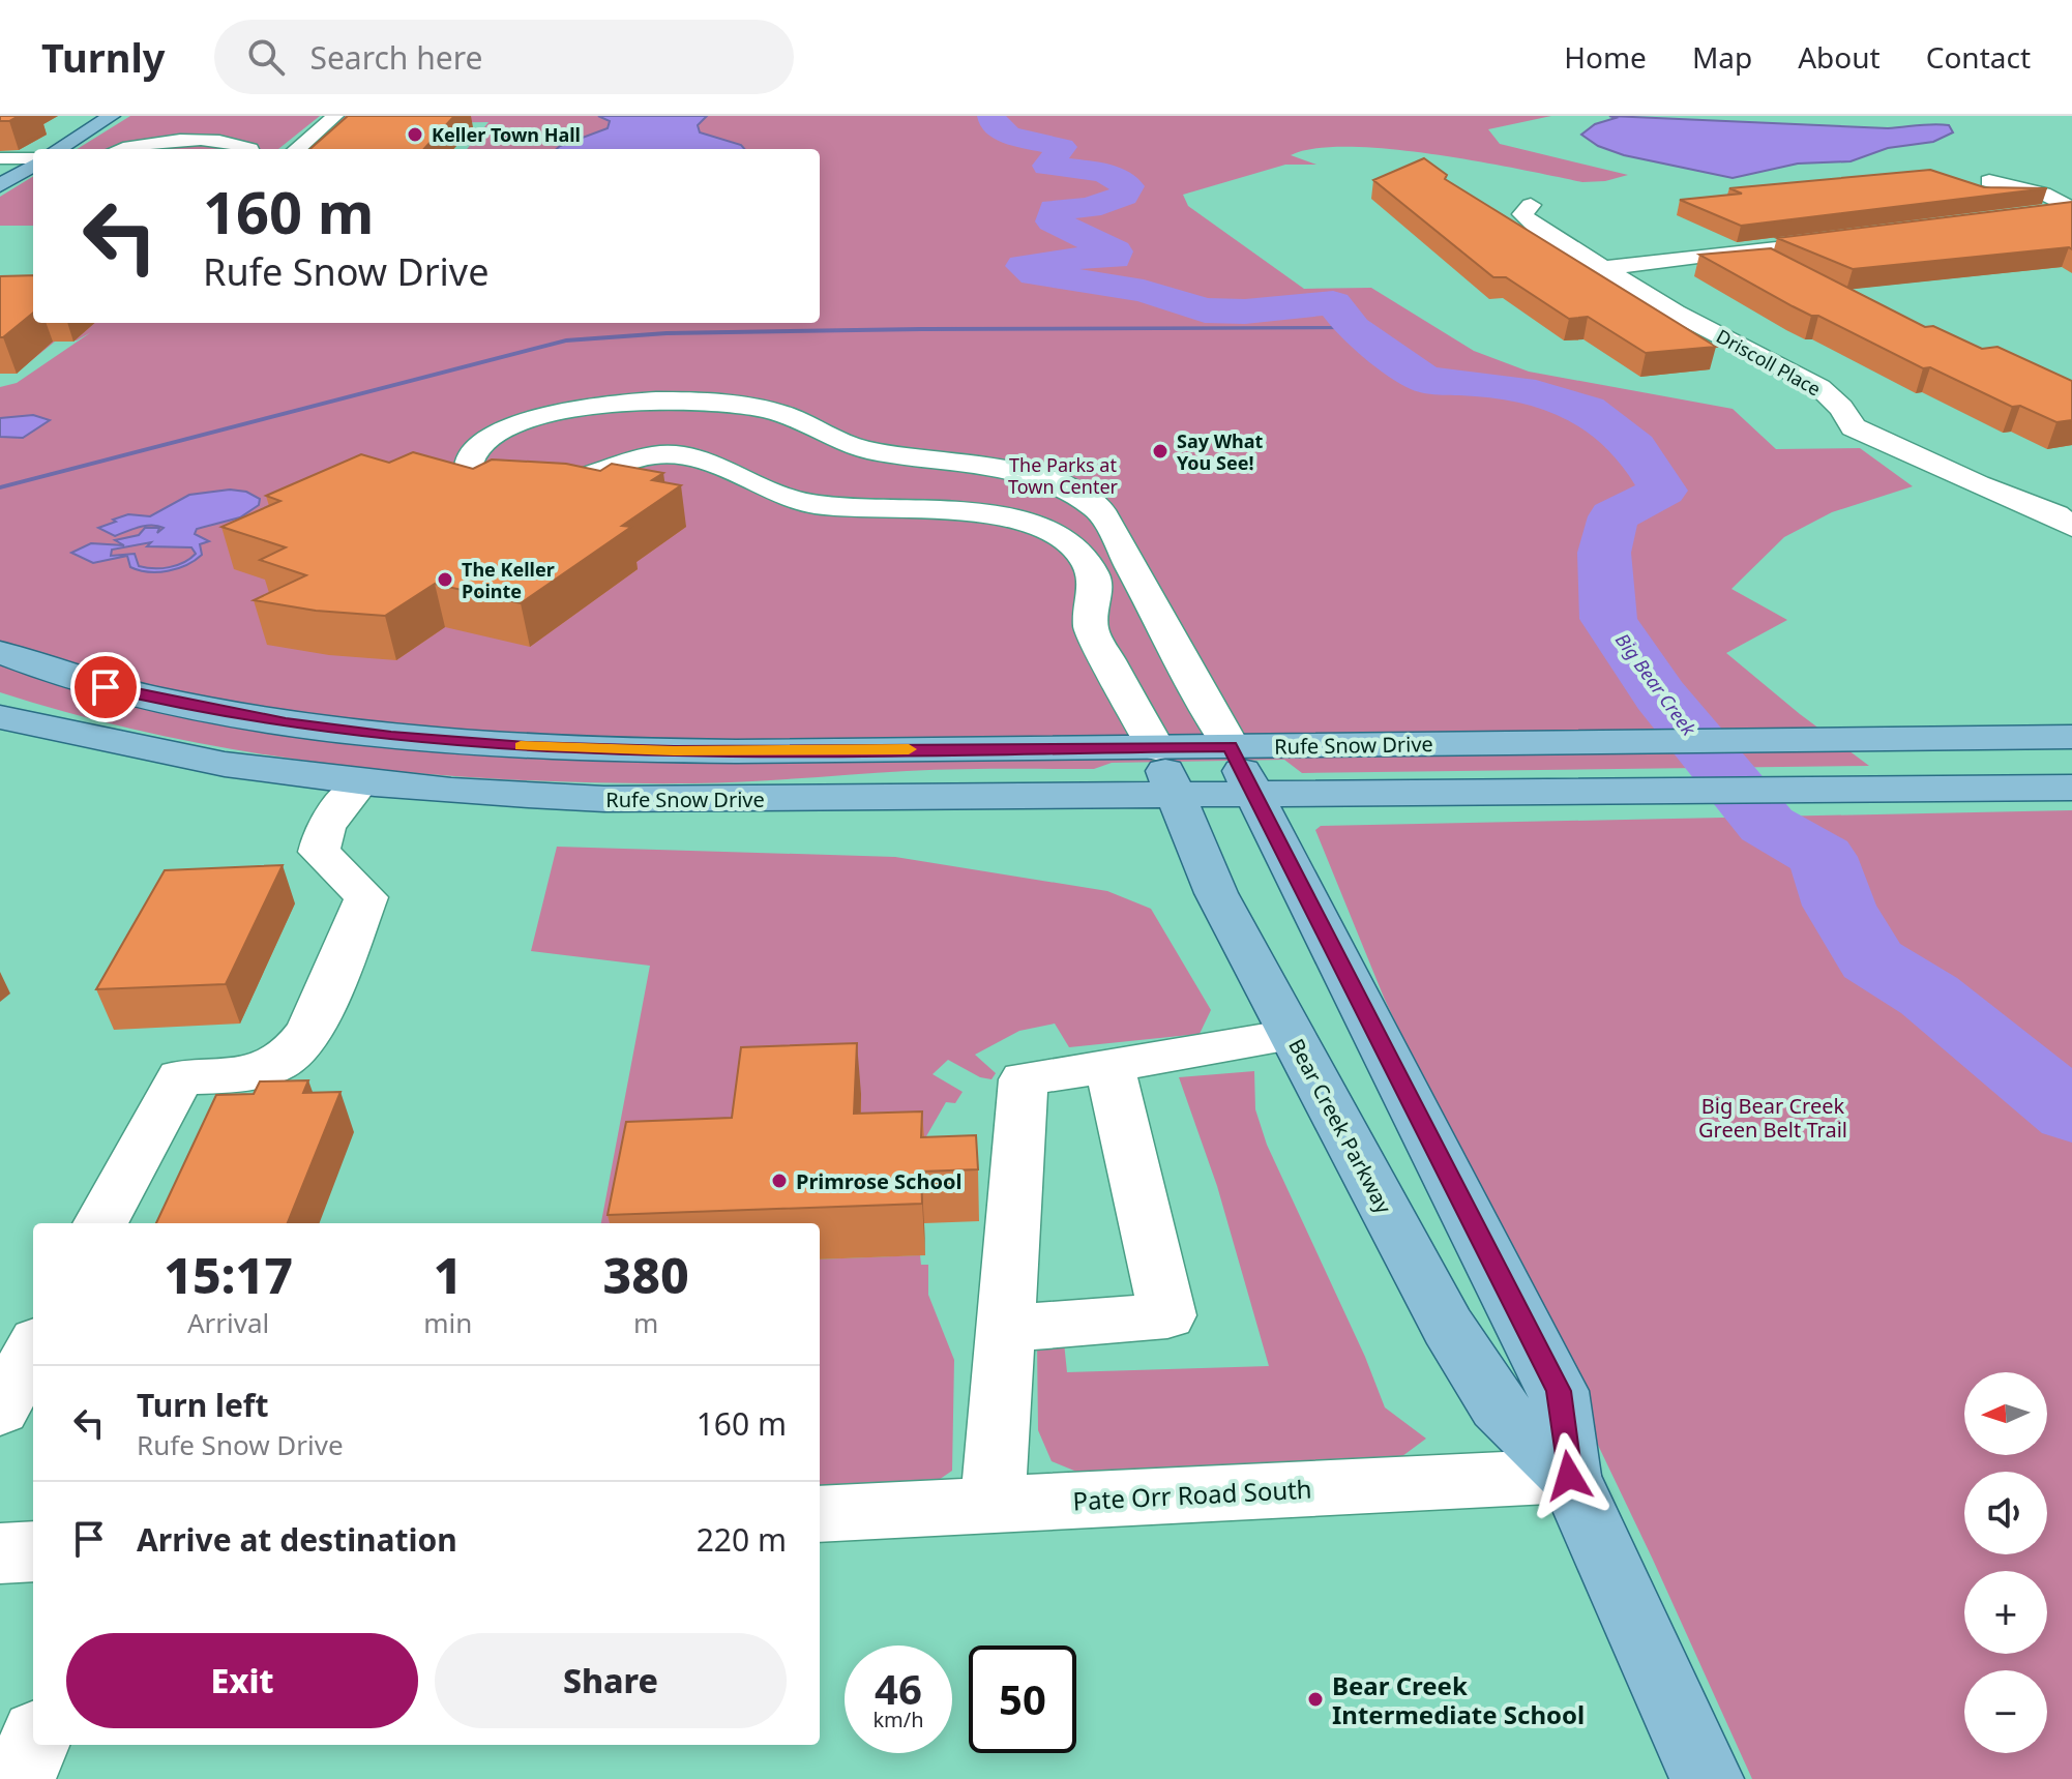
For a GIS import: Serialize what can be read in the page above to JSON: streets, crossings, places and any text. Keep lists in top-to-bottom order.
{
  "streets": {
    "main road": ["Rufe Snow Drive", "Bear Creek Parkway"],
    "street": ["Driscoll Place", "Pate Orr Road South"]
  },
  "crossings": [
    ["Rufe Snow Drive", "Bear Creek Parkway"],
    ["Bear Creek Parkway", "Pate Orr Road South"]
  ],
  "water": ["Big Bear Creek"],
  "parks": ["The Parks at Town Center", "Big Bear Creek Green Belt Trail"],
  "places": [
    "Keller Town Hall",
    "Say What You See!",
    "The Keller Pointe",
    "Primrose School",
    "Bear Creek Intermediate School"
  ],
  "north": "left",
  "page": {
    "header": "Turnly",
    "search": "Search here",
    "nav": [
      "Home",
      "Map",
      "About",
      "Contact"
    ],
    "turn": ["160 m", "Rufe Snow Drive"],
    "eta": [
      "15:17",
      "Arrival",
      "1",
      "min",
      "380",
      "m"
    ],
    "list": [
      {
        "name": "Turn left",
        "note": "Rufe Snow Drive",
        "value": "160 m"
      },
      {
        "name": "Arrive at destination",
        "value": "220 m"
      }
    ],
    "map_buttons": ["+", "−"],
    "buttons": ["Exit", "Share"],
    "speed": "46 km/h",
    "limit": "50"
  }
}
